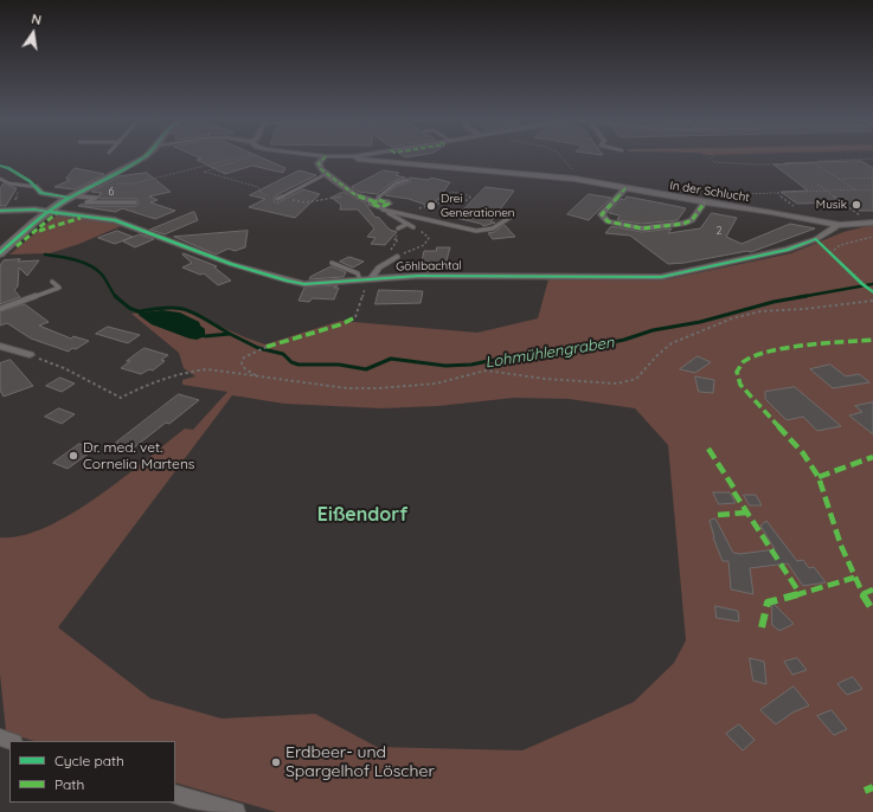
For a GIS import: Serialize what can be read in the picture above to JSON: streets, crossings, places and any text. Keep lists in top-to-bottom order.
{
  "streets": {
    "street": ["In der Schlucht", "Göhlbachtal"]
  },
  "crossings": [
    ["In der Schlucht", "Göhlbachtal"]
  ],
  "districts": ["Eißendorf"],
  "water": ["Lohmühlengraben"],
  "places": [
    "Musik",
    "Drei Generationen",
    "Dr. med. vet. Cornelia Martens",
    "Erdbeer- und Spargelhof Löscher"
  ],
  "house_numbers": ["6", "2"],
  "legend": ["Cycle path", "Path"],
  "north": "top"
}
